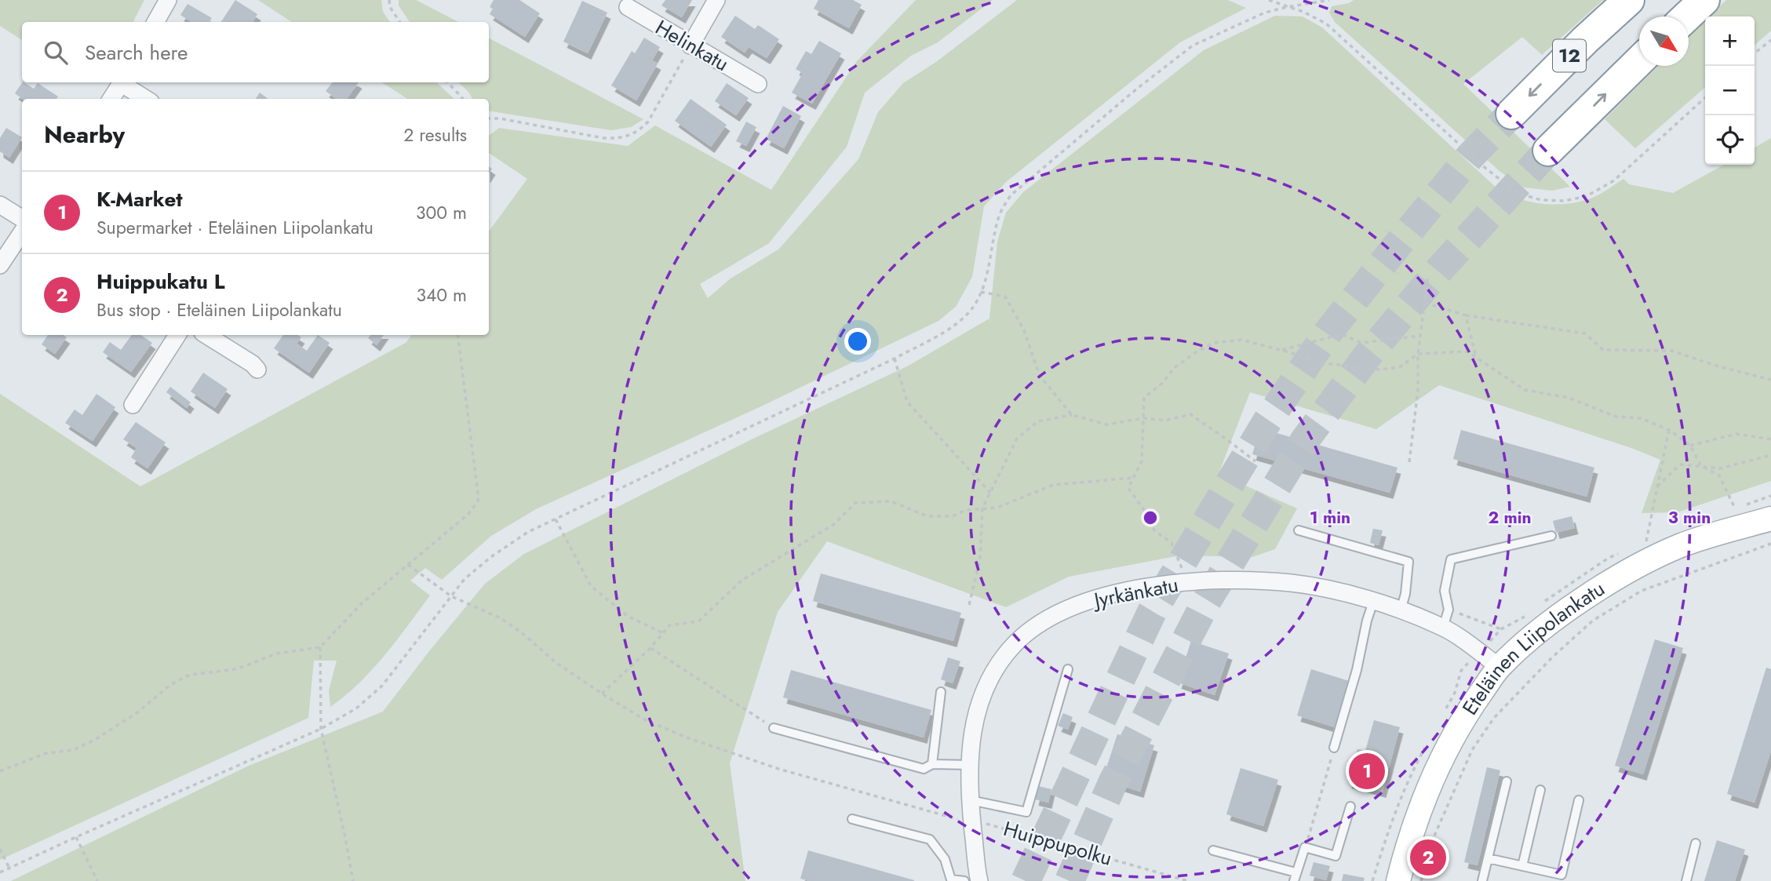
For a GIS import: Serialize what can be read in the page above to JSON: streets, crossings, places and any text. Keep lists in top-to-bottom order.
{
  "streets": {
    "highway": ["12"],
    "street": ["Helinkatu", "Jyrkänkatu", "Eteläinen Liipolankatu"],
    "path": ["Huippupolku"]
  },
  "crossings": [
    ["Jyrkänkatu", "Eteläinen Liipolankatu"],
    ["Jyrkänkatu", "Huippupolku"]
  ],
  "north": "bottom right",
  "page": {
    "map_buttons": ["+", "−"],
    "search": "Search here",
    "heading": ["Nearby", "2 results"],
    "list": [
      {
        "mark": "1",
        "name": "K-Market",
        "note": "Supermarket · Eteläinen Liipolankatu",
        "value": "300 m"
      },
      {
        "mark": "2",
        "name": "Huippukatu L",
        "note": "Bus stop · Eteläinen Liipolankatu",
        "value": "340 m"
      }
    ],
    "pins": ["1", "2"]
  },
  "rings": ["1 min", "2 min", "3 min"]
}
